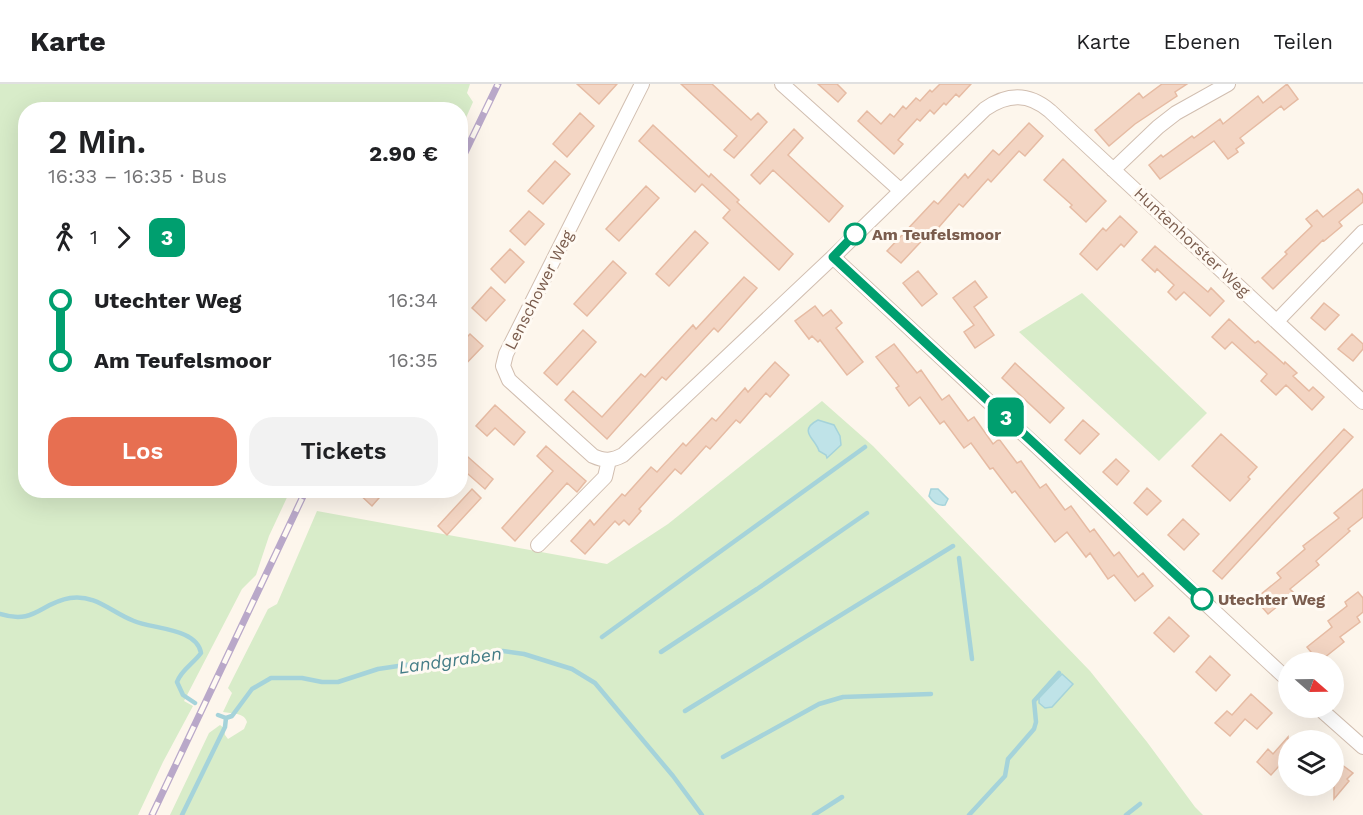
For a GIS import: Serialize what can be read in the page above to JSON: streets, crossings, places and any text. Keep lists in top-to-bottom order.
{
  "streets": {
    "street": ["Huntenhorster Weg", "Lenschower Weg"]
  },
  "water": ["Landgraben"],
  "places": ["Am Teufelsmoor", "Utechter Weg"],
  "lines": ["bus line 3"],
  "north": "right",
  "page": {
    "header": "Karte",
    "nav": ["Karte", "Ebenen", "Teilen"],
    "on_map": "3",
    "heading": ["2 Min.", "16:33 – 16:35 · Bus", "2.90 €"],
    "legs": ["1", "3"],
    "list": [
      {
        "name": "Utechter Weg",
        "value": "16:34"
      },
      {
        "name": "Am Teufelsmoor",
        "value": "16:35"
      }
    ],
    "buttons": ["Los", "Tickets"]
  }
}
